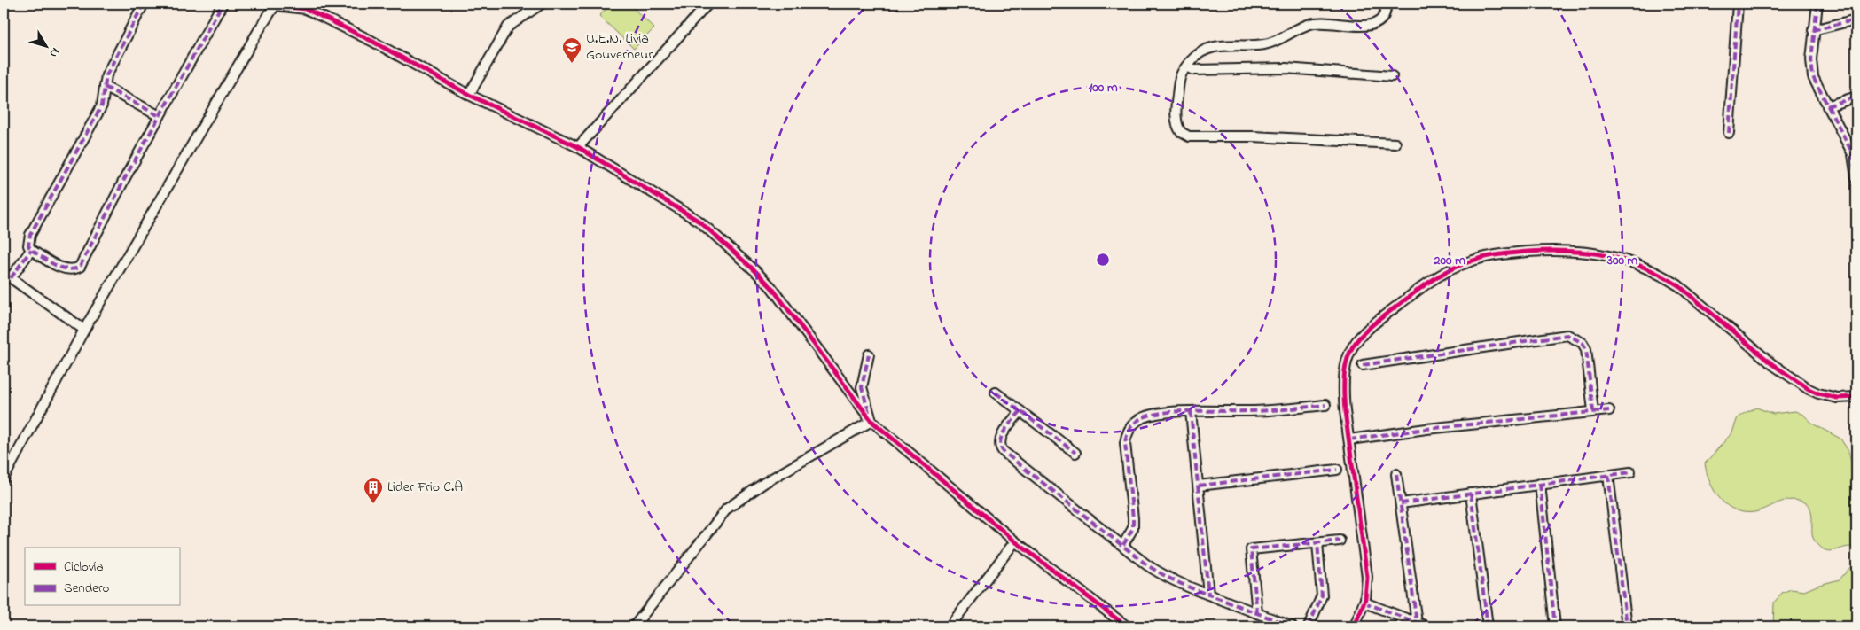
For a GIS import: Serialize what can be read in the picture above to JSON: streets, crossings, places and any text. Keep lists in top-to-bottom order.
{
  "places": {
    "school or university": ["U.E.N. Livia Gouverneur"],
    "building": ["Lider Frio C.A"]
  },
  "legend": ["Ciclovía", "Sendero"],
  "north": "bottom right",
  "rings": ["100 m", "200 m", "300 m"]
}
